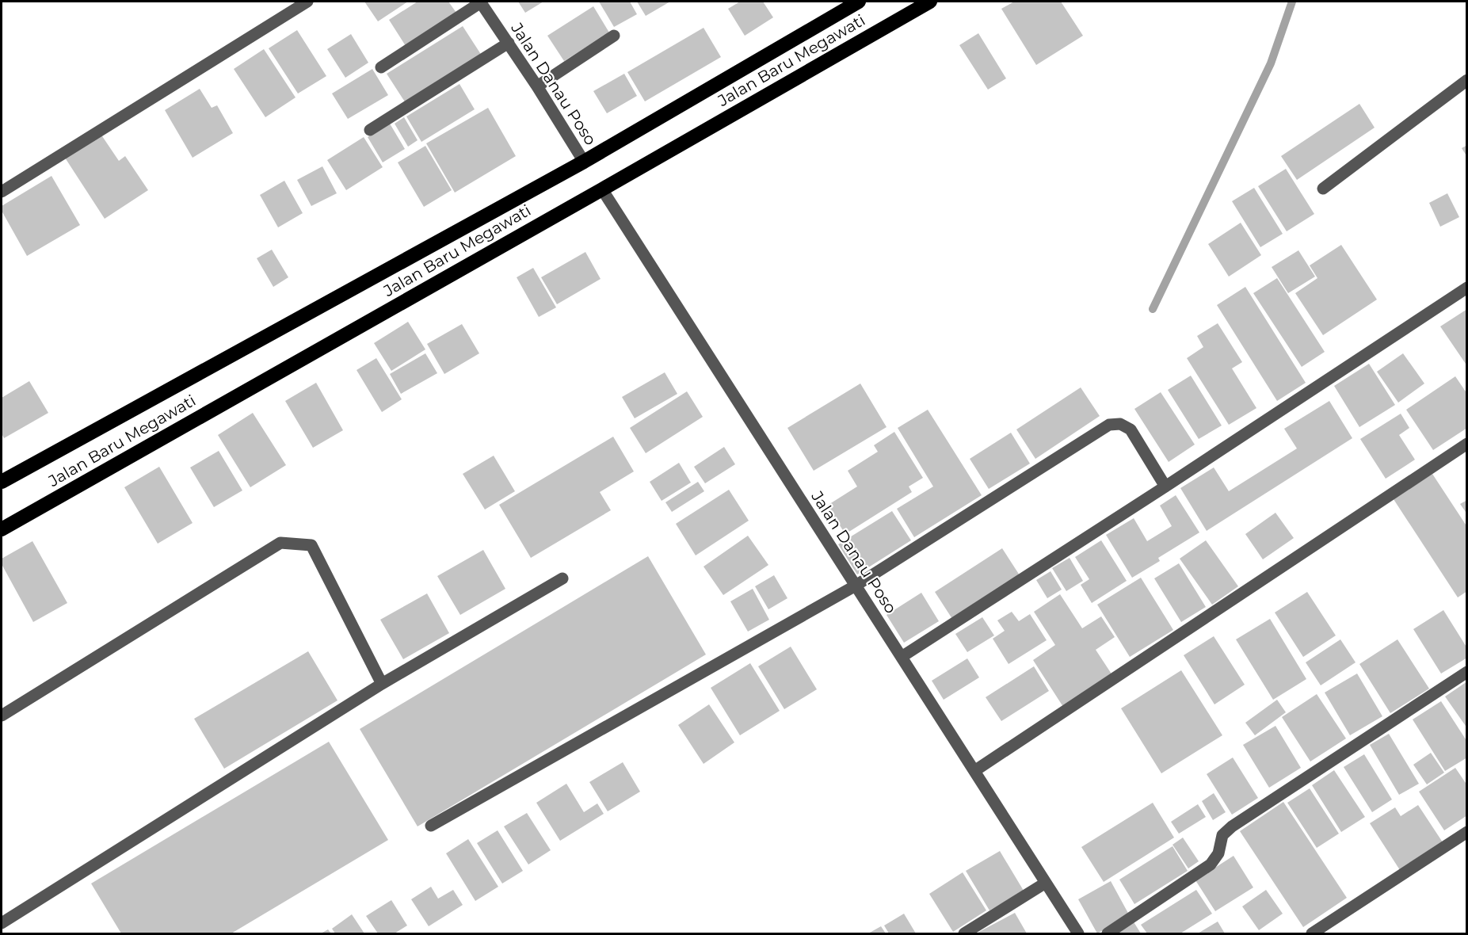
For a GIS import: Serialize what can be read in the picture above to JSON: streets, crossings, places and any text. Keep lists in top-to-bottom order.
{
  "streets": {
    "highway": ["Jalan Baru Megawati"],
    "street": ["Jalan Danau Poso"]
  },
  "crossings": [
    ["Jalan Baru Megawati", "Jalan Danau Poso"]
  ]
}
